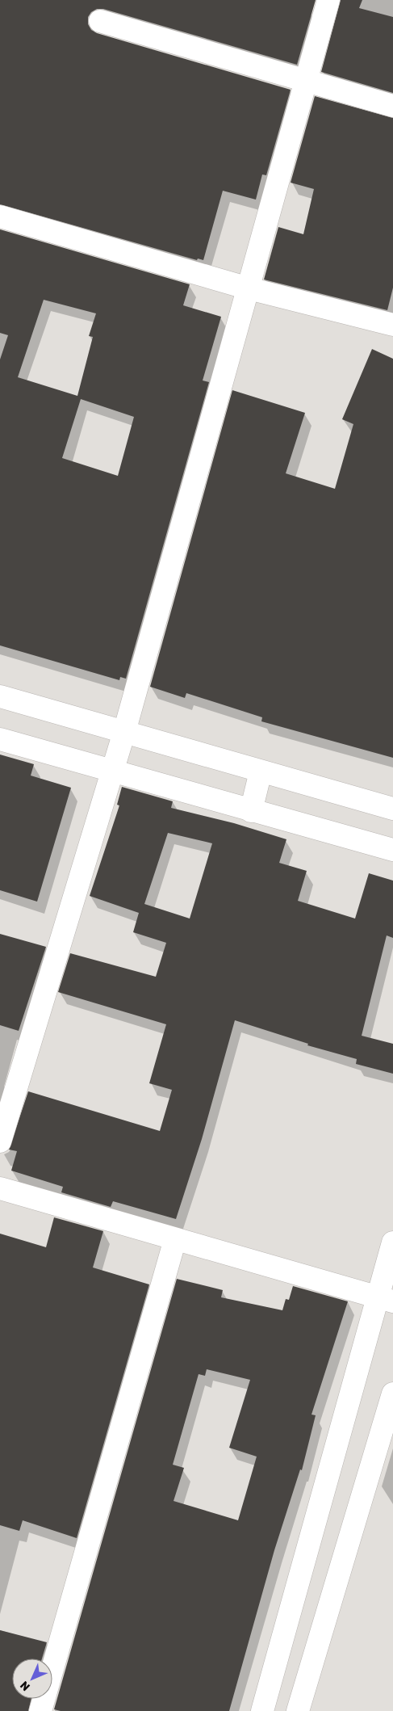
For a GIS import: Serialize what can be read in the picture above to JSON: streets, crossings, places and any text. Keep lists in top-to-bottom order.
{
  "north": "bottom left"
}
